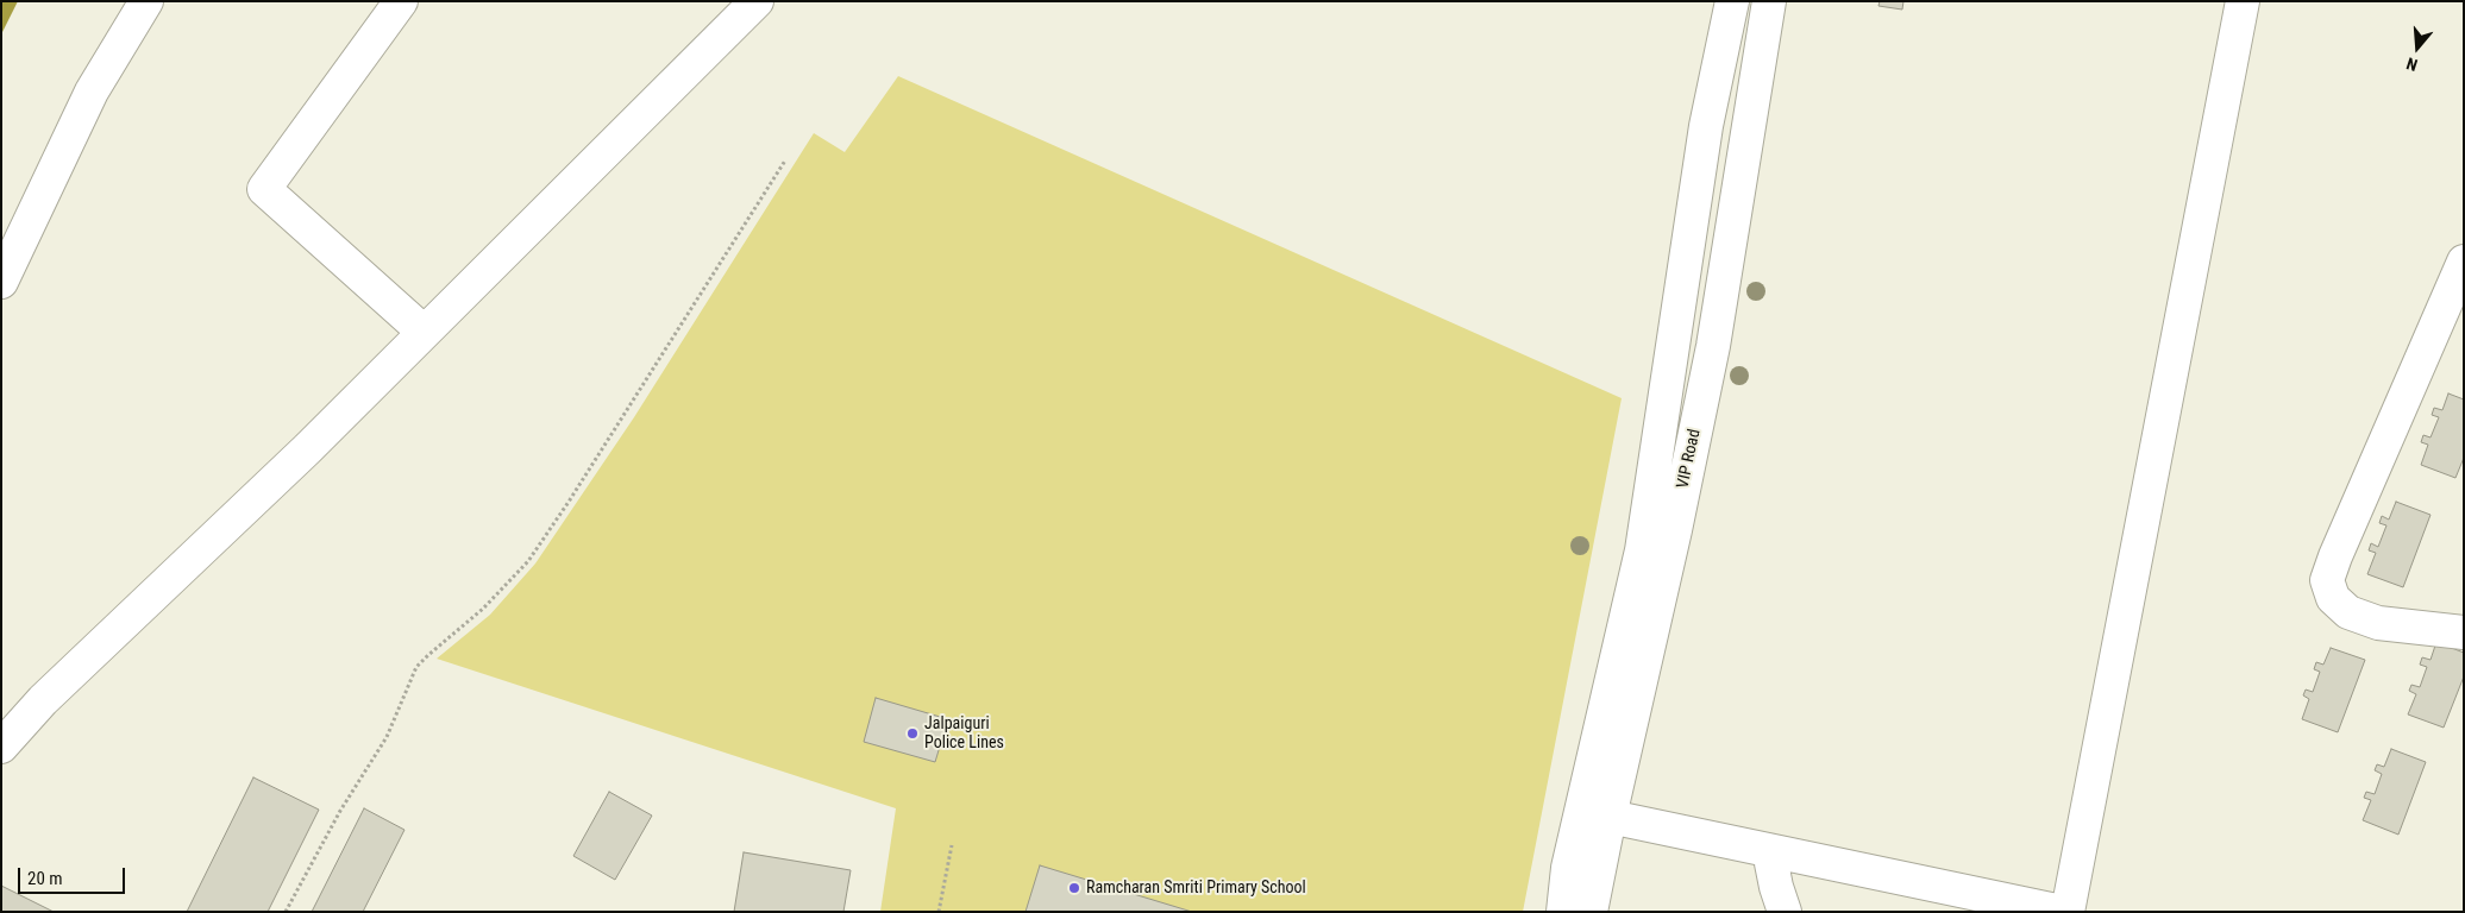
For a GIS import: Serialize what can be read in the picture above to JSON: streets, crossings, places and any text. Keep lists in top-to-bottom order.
{
  "streets": {
    "street": ["VIP Road"]
  },
  "places": ["Jalpaiguri Police Lines", "Ramcharan Smriti Primary School"],
  "scale_bar": "20 m",
  "north": "bottom"
}
